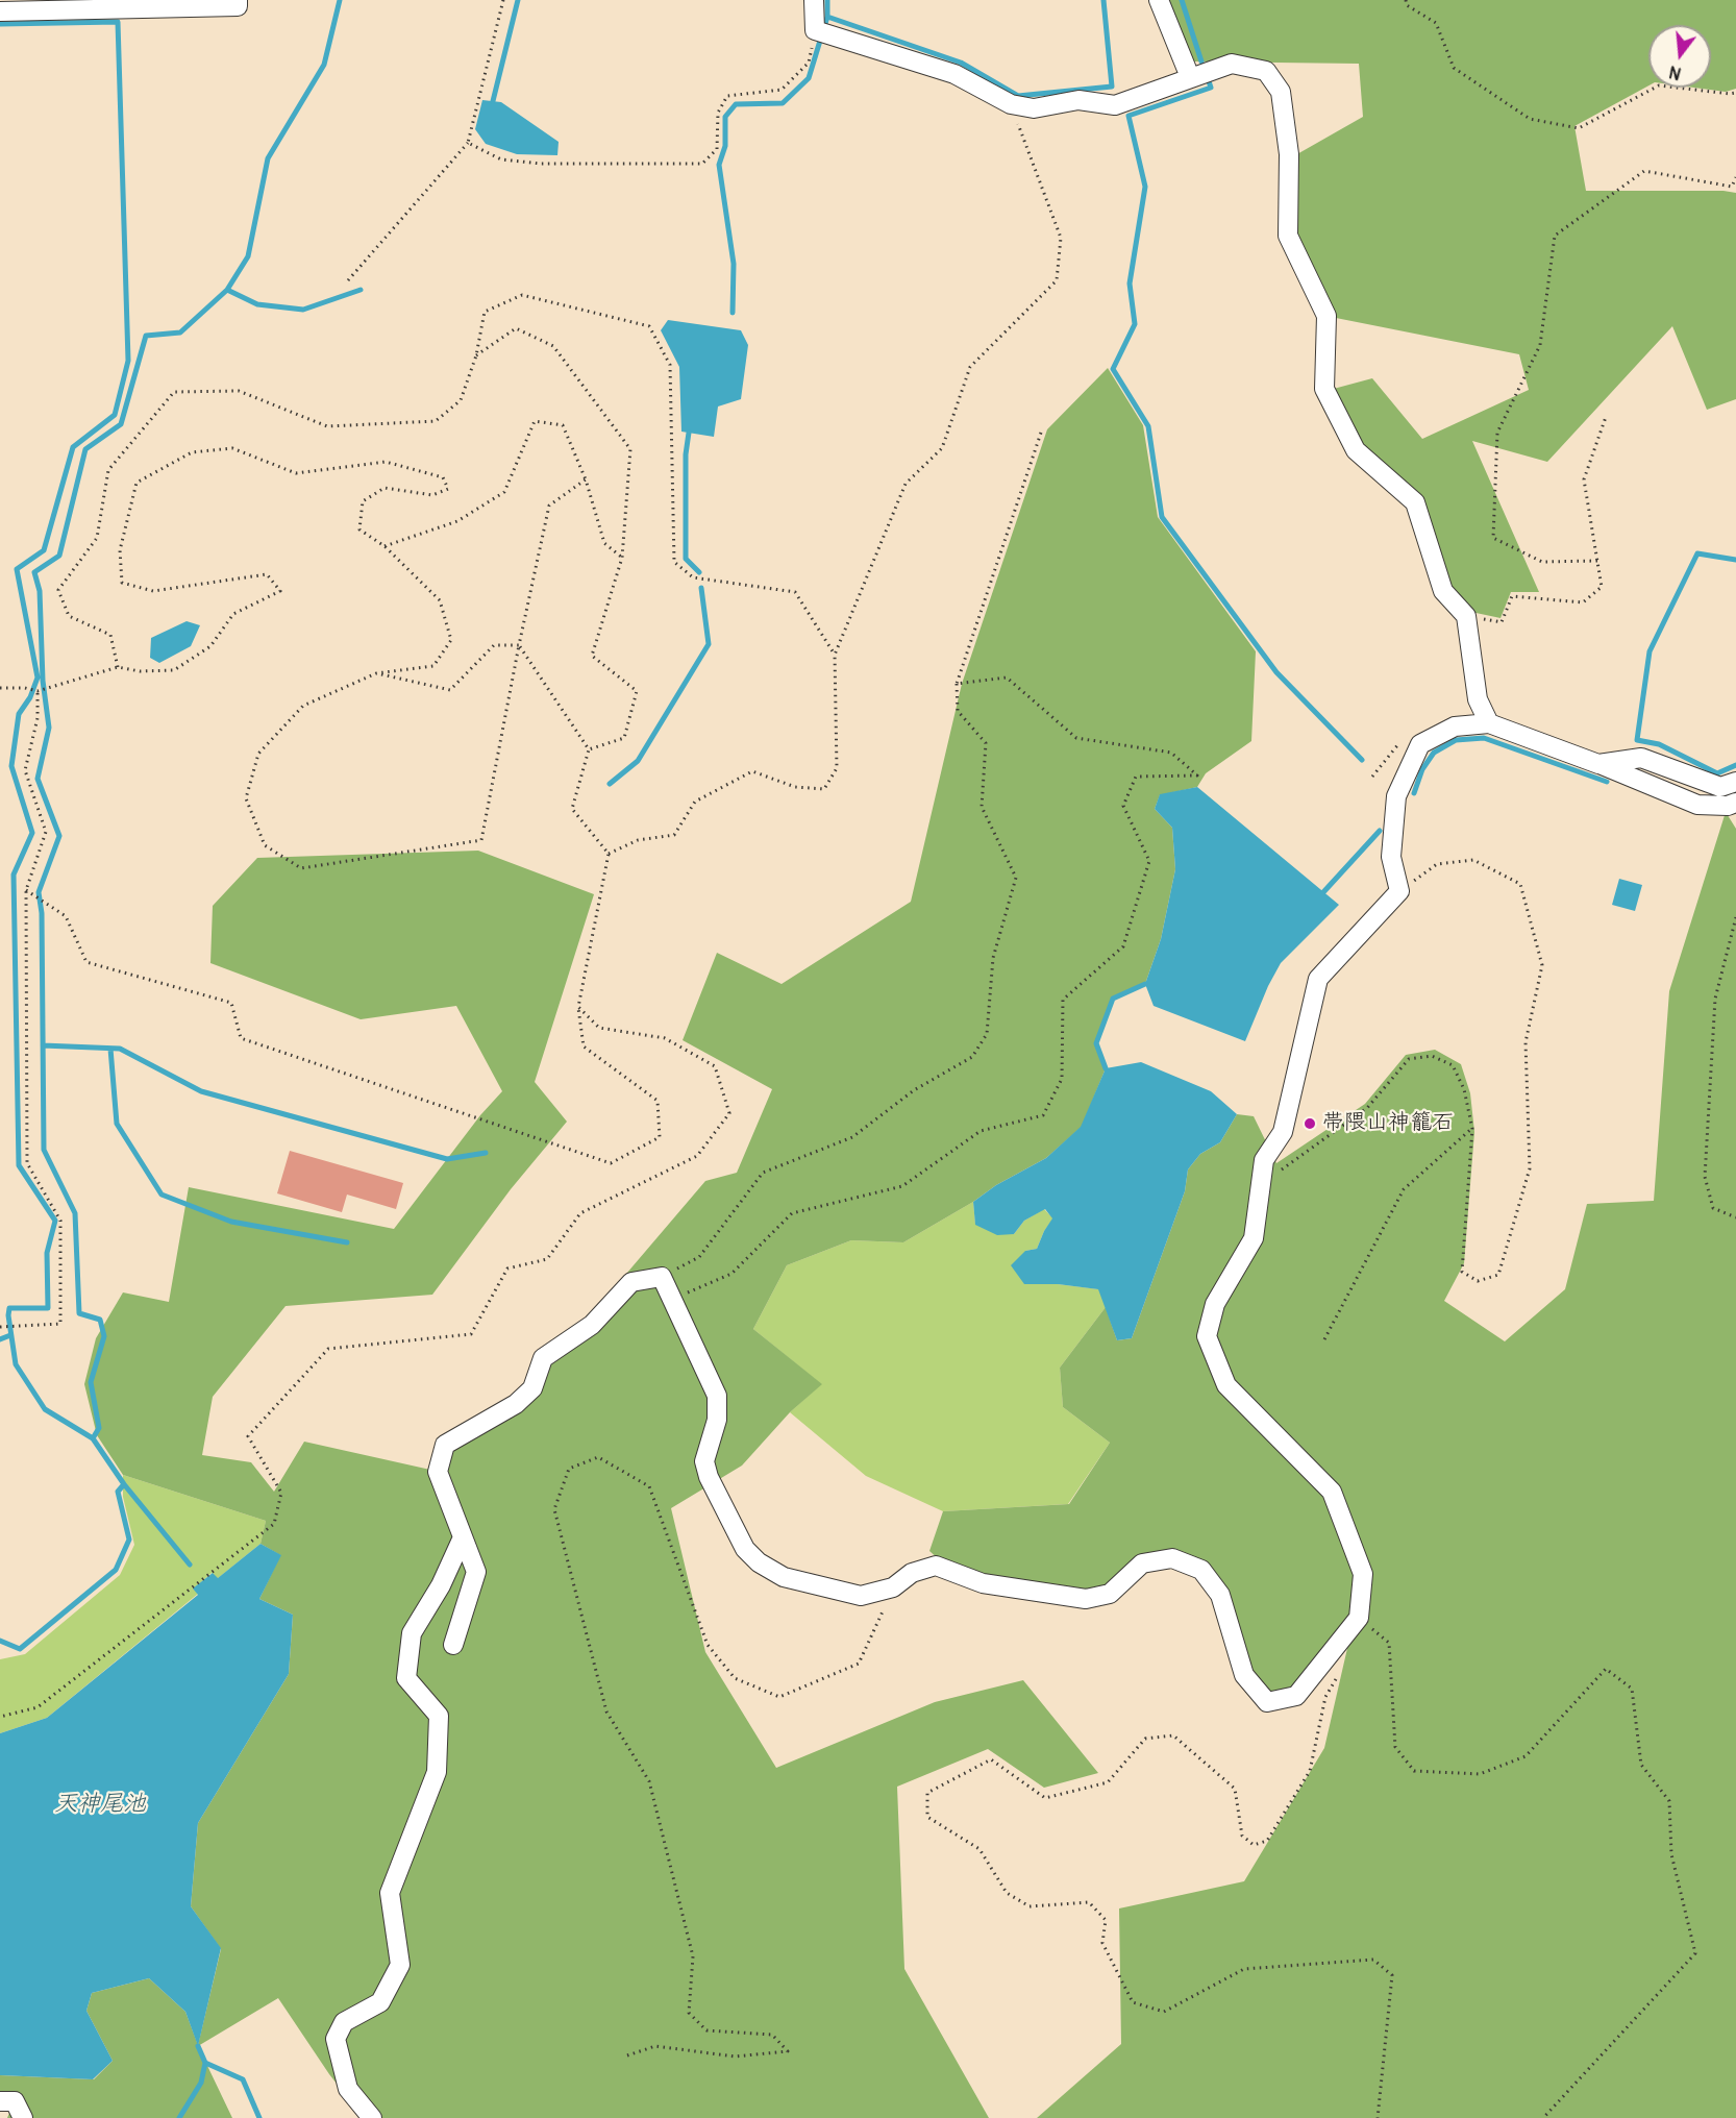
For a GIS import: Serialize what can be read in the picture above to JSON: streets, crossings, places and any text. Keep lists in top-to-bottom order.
{
  "water": ["天神尾池"],
  "places": ["帯隈山神籠石"],
  "north": "bottom"
}
